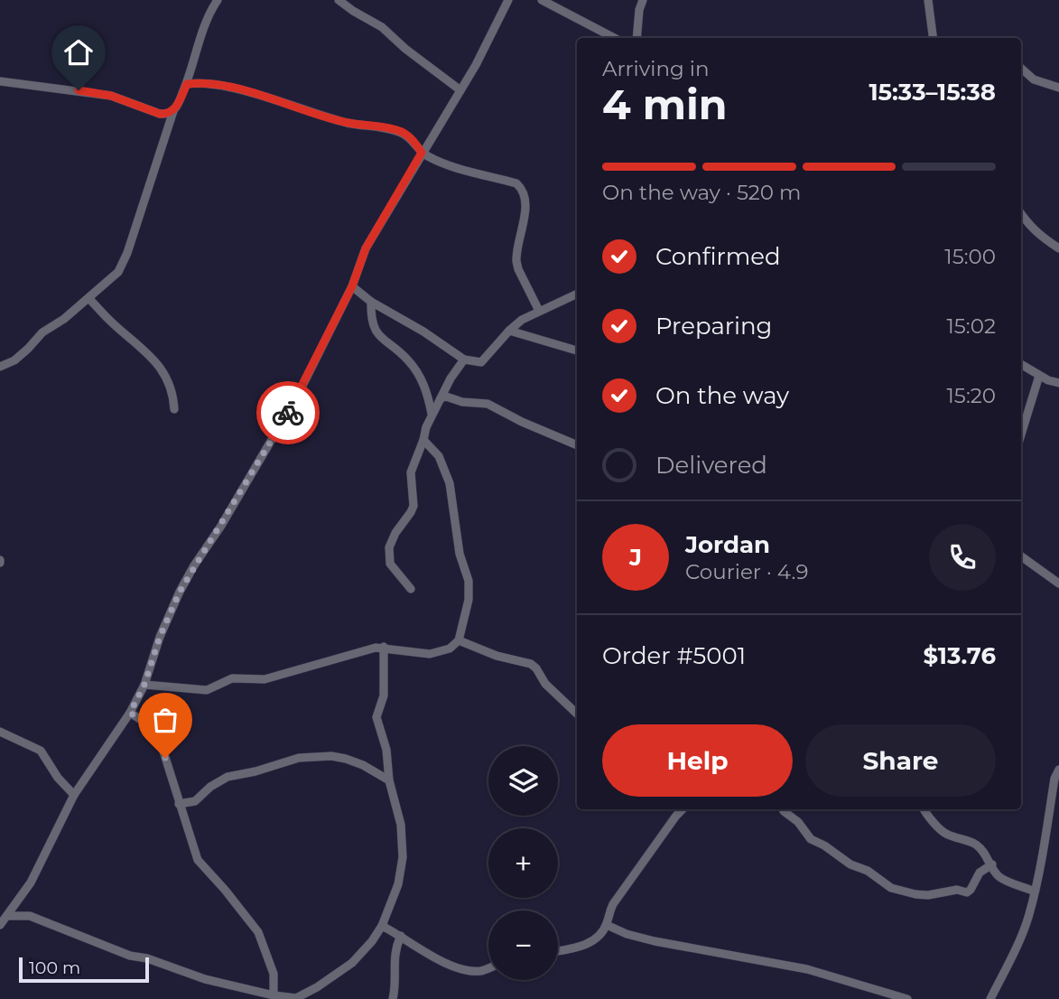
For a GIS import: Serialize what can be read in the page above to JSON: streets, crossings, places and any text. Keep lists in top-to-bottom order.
{
  "scale_bar": "100 m",
  "page": {
    "heading": ["4 min", "Arriving in", "15:33–15:38"],
    "panel": [
      "Jordan",
      "Courier · 4.9",
      "Order #5001",
      "$13.76"
    ],
    "bar": "On the way · 520 m",
    "list": [
      ["Confirmed", "15:00"],
      ["Preparing", "15:02"],
      ["On the way", "15:20"],
      "Delivered"
    ],
    "round": "J",
    "buttons": ["Help", "Share"],
    "map_buttons": ["+", "−"],
    "scale": "100 m"
  }
}
